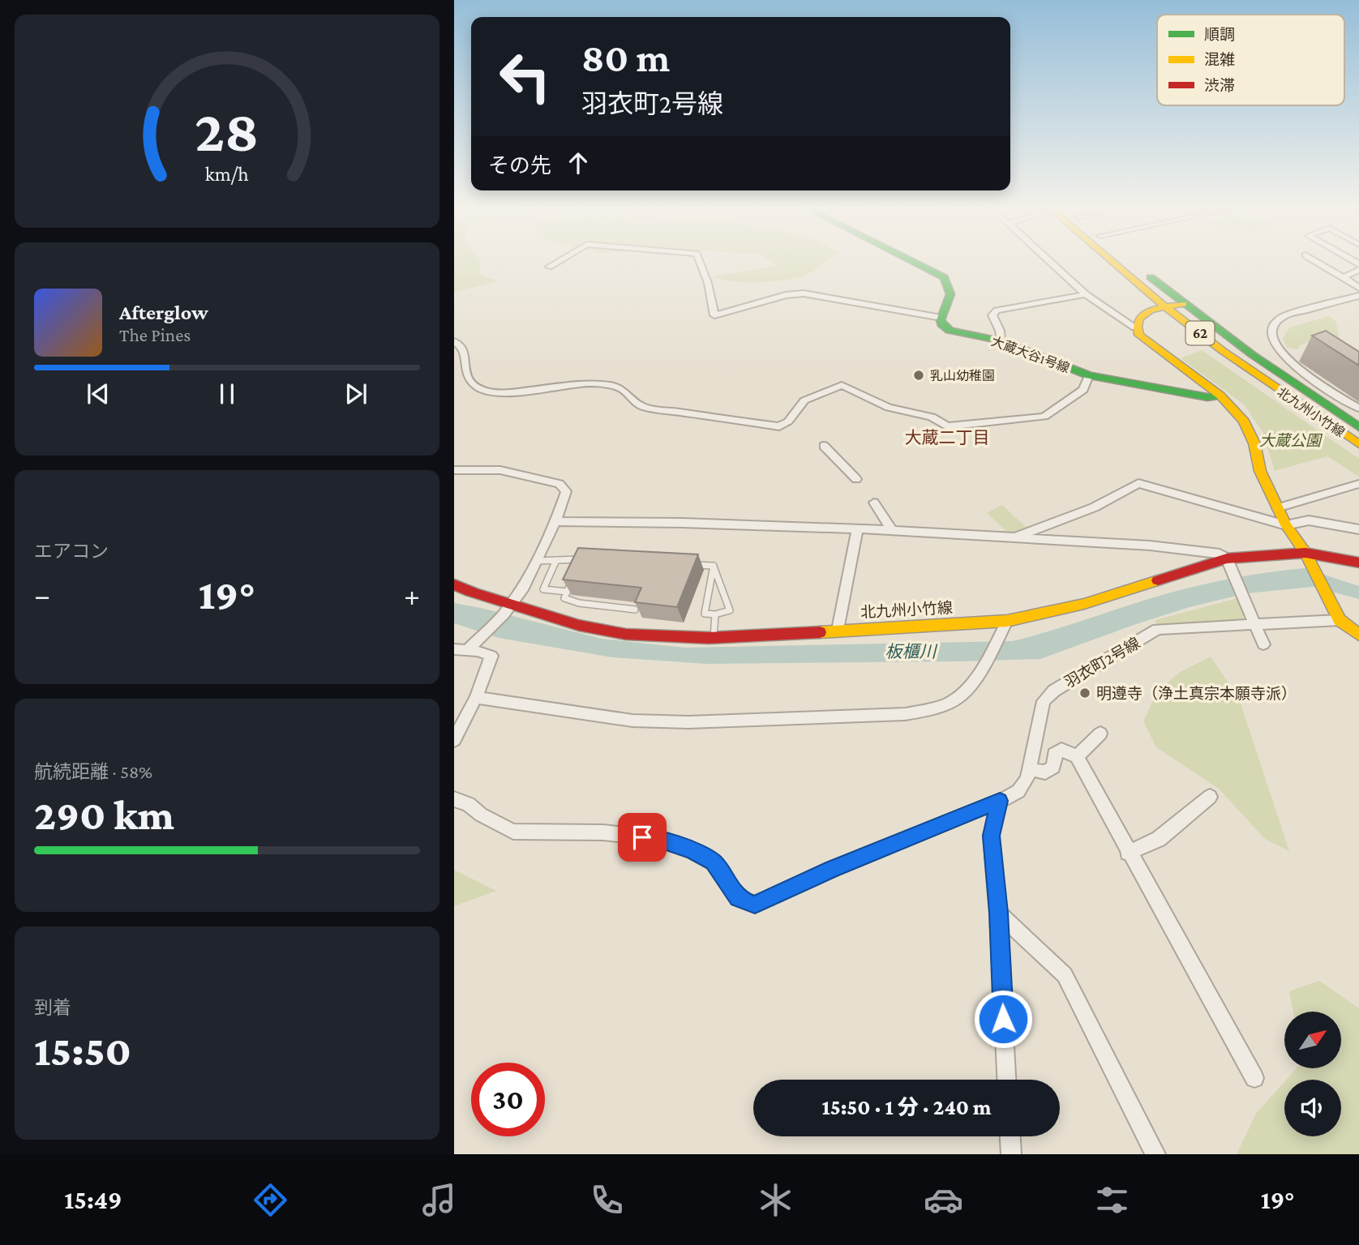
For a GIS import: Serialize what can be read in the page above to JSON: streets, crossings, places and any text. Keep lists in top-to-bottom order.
{
  "streets": {
    "main road": ["62", "大蔵大谷1号線", "北九州小竹線"],
    "street": ["羽衣町2号線"]
  },
  "districts": ["大蔵二丁目"],
  "water": ["板櫃川"],
  "parks": ["大蔵公園"],
  "places": ["乳山幼稚園", "明遵寺（浄土真宗本願寺派）"],
  "legend": ["順調", "混雑", "渋滞"],
  "north": "top right",
  "page": {
    "turn": ["80 m", "羽衣町2号線"],
    "then": "その先",
    "song": ["Afterglow", "The Pines"],
    "tile": [
      "エアコン",
      ["航続距離 · 58%", "290 km"],
      ["到着", "15:50"]
    ],
    "heat": ["−", "19°", "+"],
    "limit": "30",
    "trip": "15:50 · 1 分 · 240 m",
    "tabs": ["15:49", "19°"],
    "gauge": ["28", "km/h"]
  }
}
